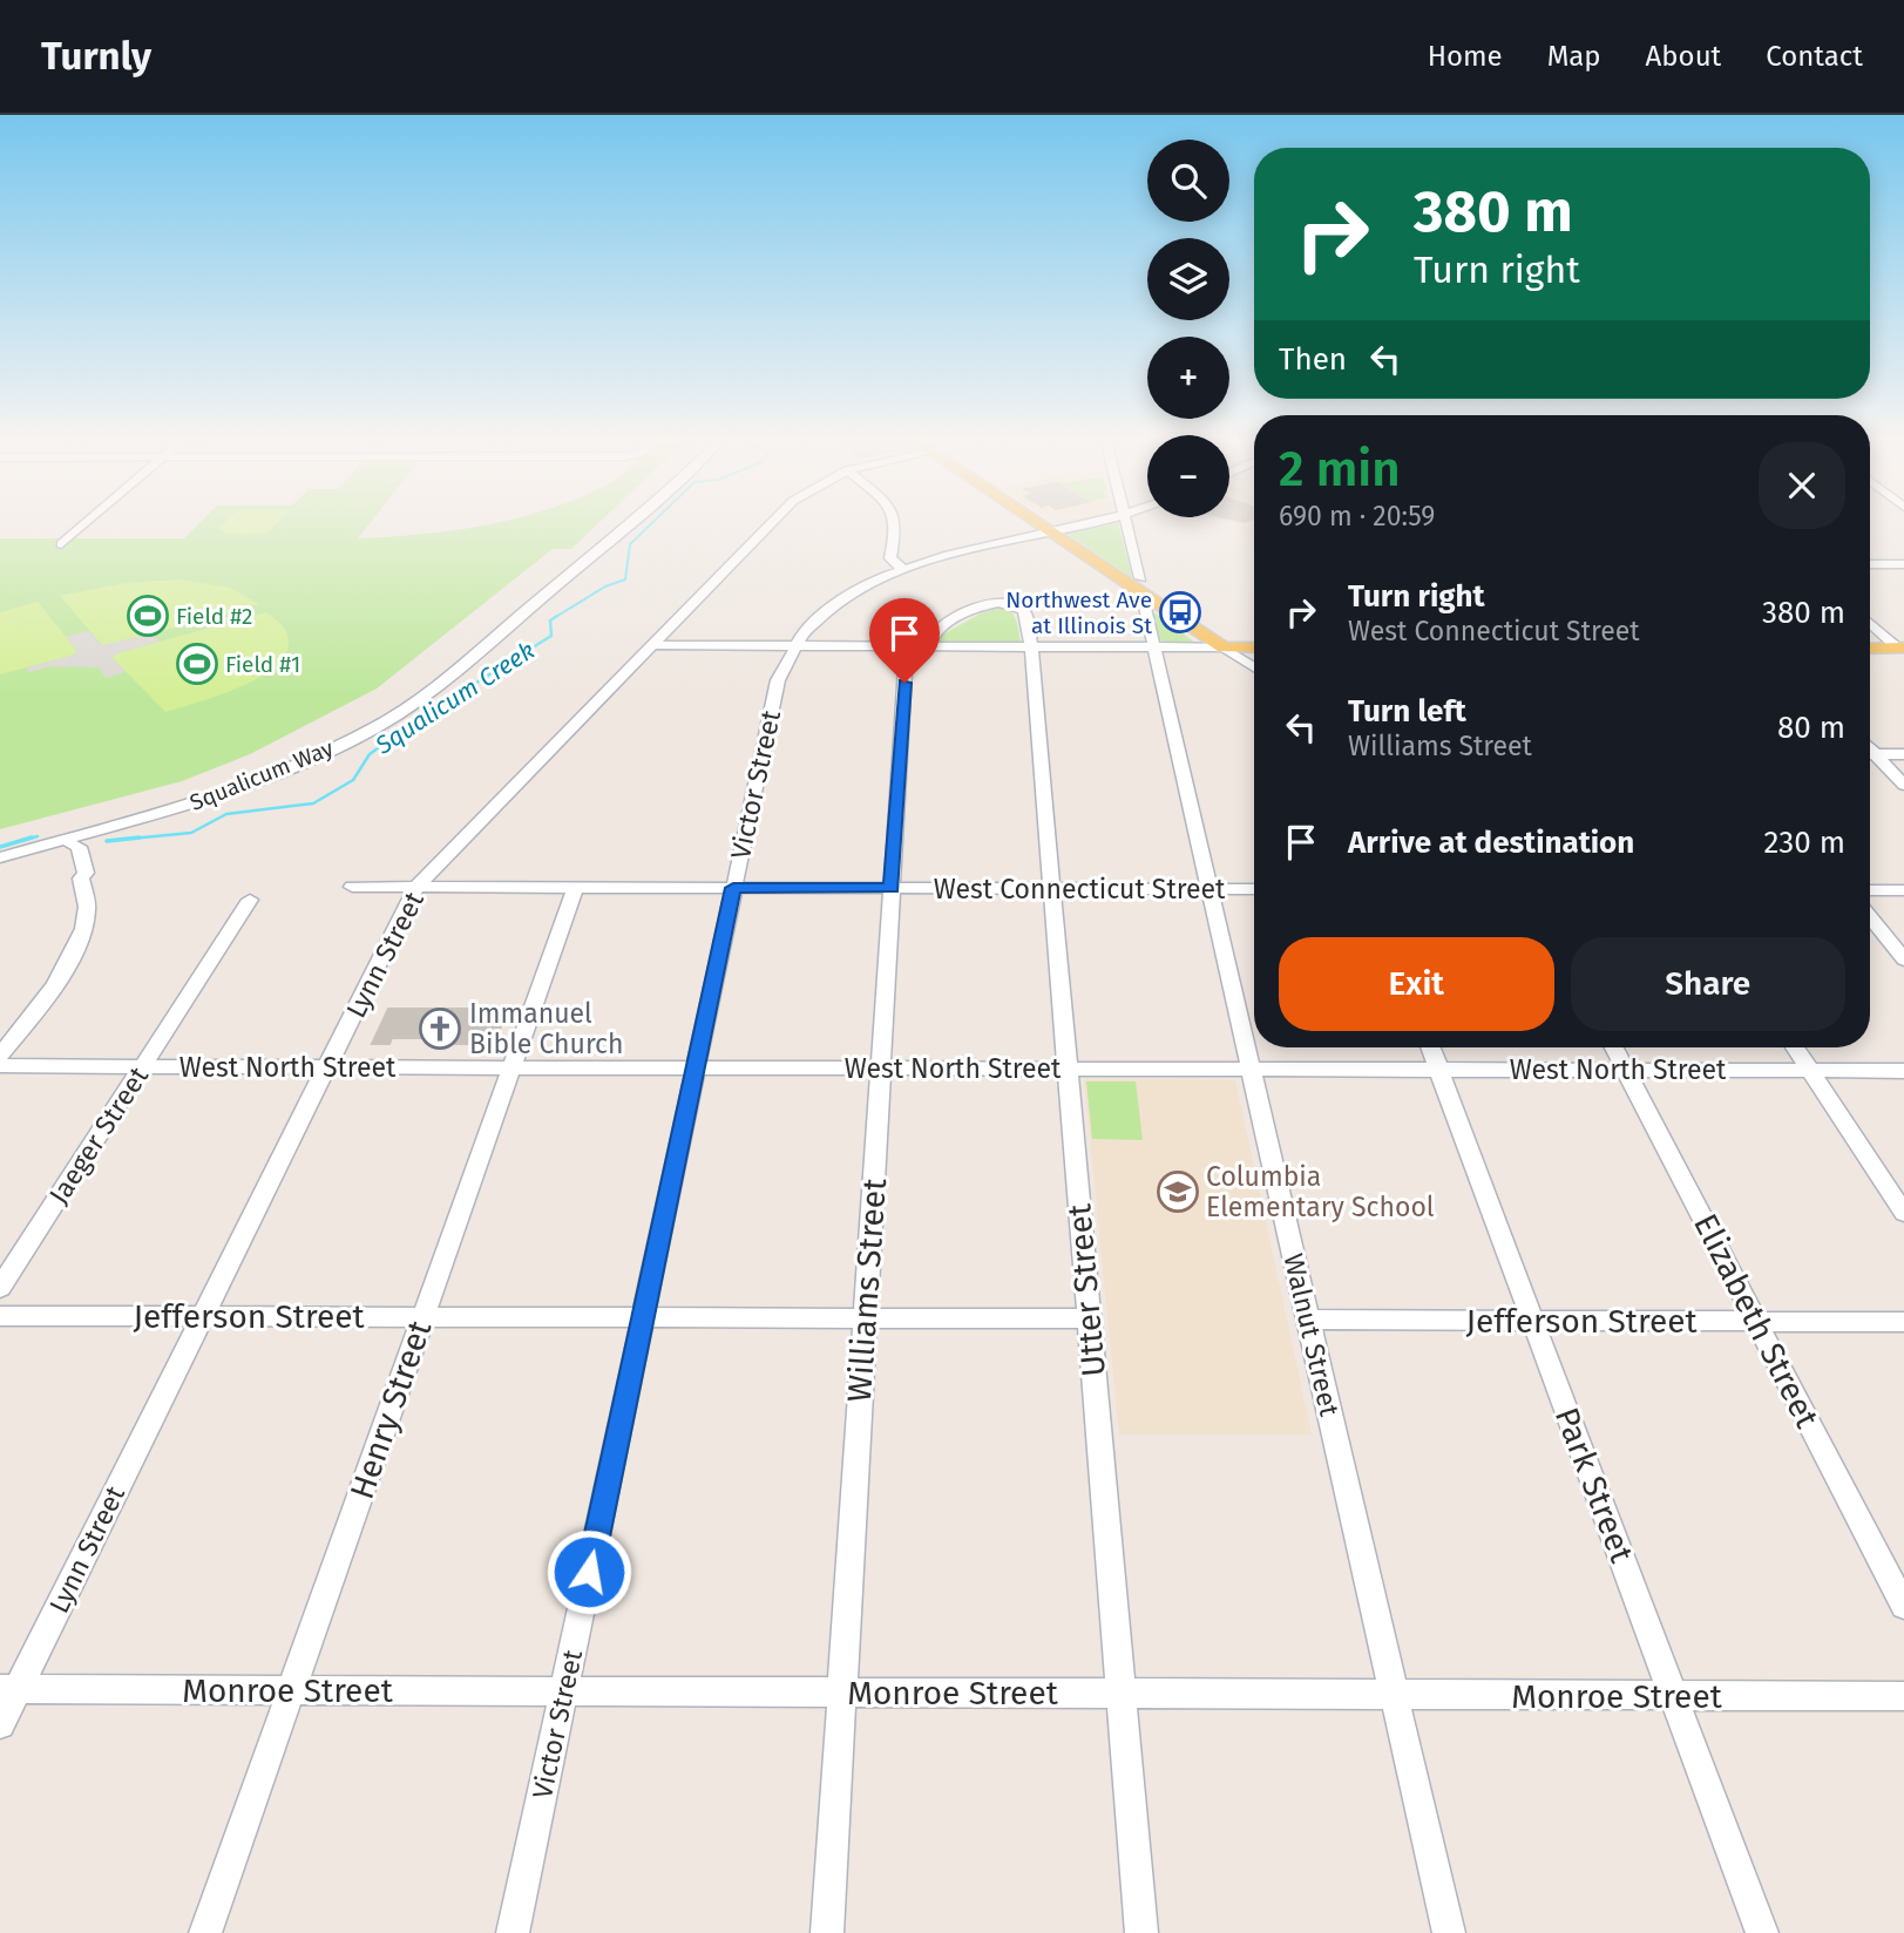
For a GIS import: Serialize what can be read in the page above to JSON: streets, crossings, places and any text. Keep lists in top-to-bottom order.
{
  "streets": {
    "street": [
      "Squalicum Way",
      "Victor Street",
      "West Connecticut Street",
      "Lynn Street",
      "West North Street",
      "Jaeger Street",
      "Williams Street",
      "Utter Street",
      "Jefferson Street",
      "Elizabeth Street",
      "Walnut Street",
      "Henry Street",
      "Park Street",
      "Monroe Street"
    ]
  },
  "crossings": [
    ["Victor Street", "West Connecticut Street"],
    ["Victor Street", "West North Street"],
    ["Victor Street", "Jefferson Street"],
    ["Victor Street", "Monroe Street"],
    ["West Connecticut Street", "Lynn Street"],
    ["West Connecticut Street", "Williams Street"],
    ["West Connecticut Street", "Utter Street"],
    ["West Connecticut Street", "Walnut Street"],
    ["West Connecticut Street", "Henry Street"],
    ["Lynn Street", "West North Street"],
    ["Lynn Street", "Jefferson Street"],
    ["Lynn Street", "Monroe Street"],
    ["West North Street", "Jaeger Street"],
    ["West North Street", "Williams Street"],
    ["West North Street", "Utter Street"],
    ["West North Street", "Elizabeth Street"],
    ["West North Street", "Walnut Street"],
    ["West North Street", "Henry Street"],
    ["West North Street", "Park Street"],
    ["Williams Street", "Jefferson Street"],
    ["Williams Street", "Monroe Street"],
    ["Utter Street", "Jefferson Street"],
    ["Utter Street", "Monroe Street"],
    ["Jefferson Street", "Elizabeth Street"],
    ["Jefferson Street", "Walnut Street"],
    ["Jefferson Street", "Henry Street"],
    ["Jefferson Street", "Park Street"],
    ["Walnut Street", "Monroe Street"],
    ["Henry Street", "Monroe Street"],
    ["Park Street", "Monroe Street"]
  ],
  "water": ["Squalicum Creek"],
  "places": {
    "bus stop": ["Northwest Ave at Illinois St"],
    "sports": ["Field #2", "Field #1"],
    "church": ["Immanuel Bible Church"],
    "school or university": ["Columbia Elementary School"]
  },
  "page": {
    "header": "Turnly",
    "nav": [
      "Home",
      "Map",
      "About",
      "Contact"
    ],
    "map_buttons": ["+", "−"],
    "turn": ["380 m", "Turn right"],
    "then": "Then",
    "heading": ["2 min", "690 m · 20:59"],
    "list": [
      {
        "name": "Turn right",
        "note": "West Connecticut Street",
        "value": "380 m"
      },
      {
        "name": "Turn left",
        "note": "Williams Street",
        "value": "80 m"
      },
      {
        "name": "Arrive at destination",
        "value": "230 m"
      }
    ],
    "buttons": ["Exit", "Share"]
  }
}
